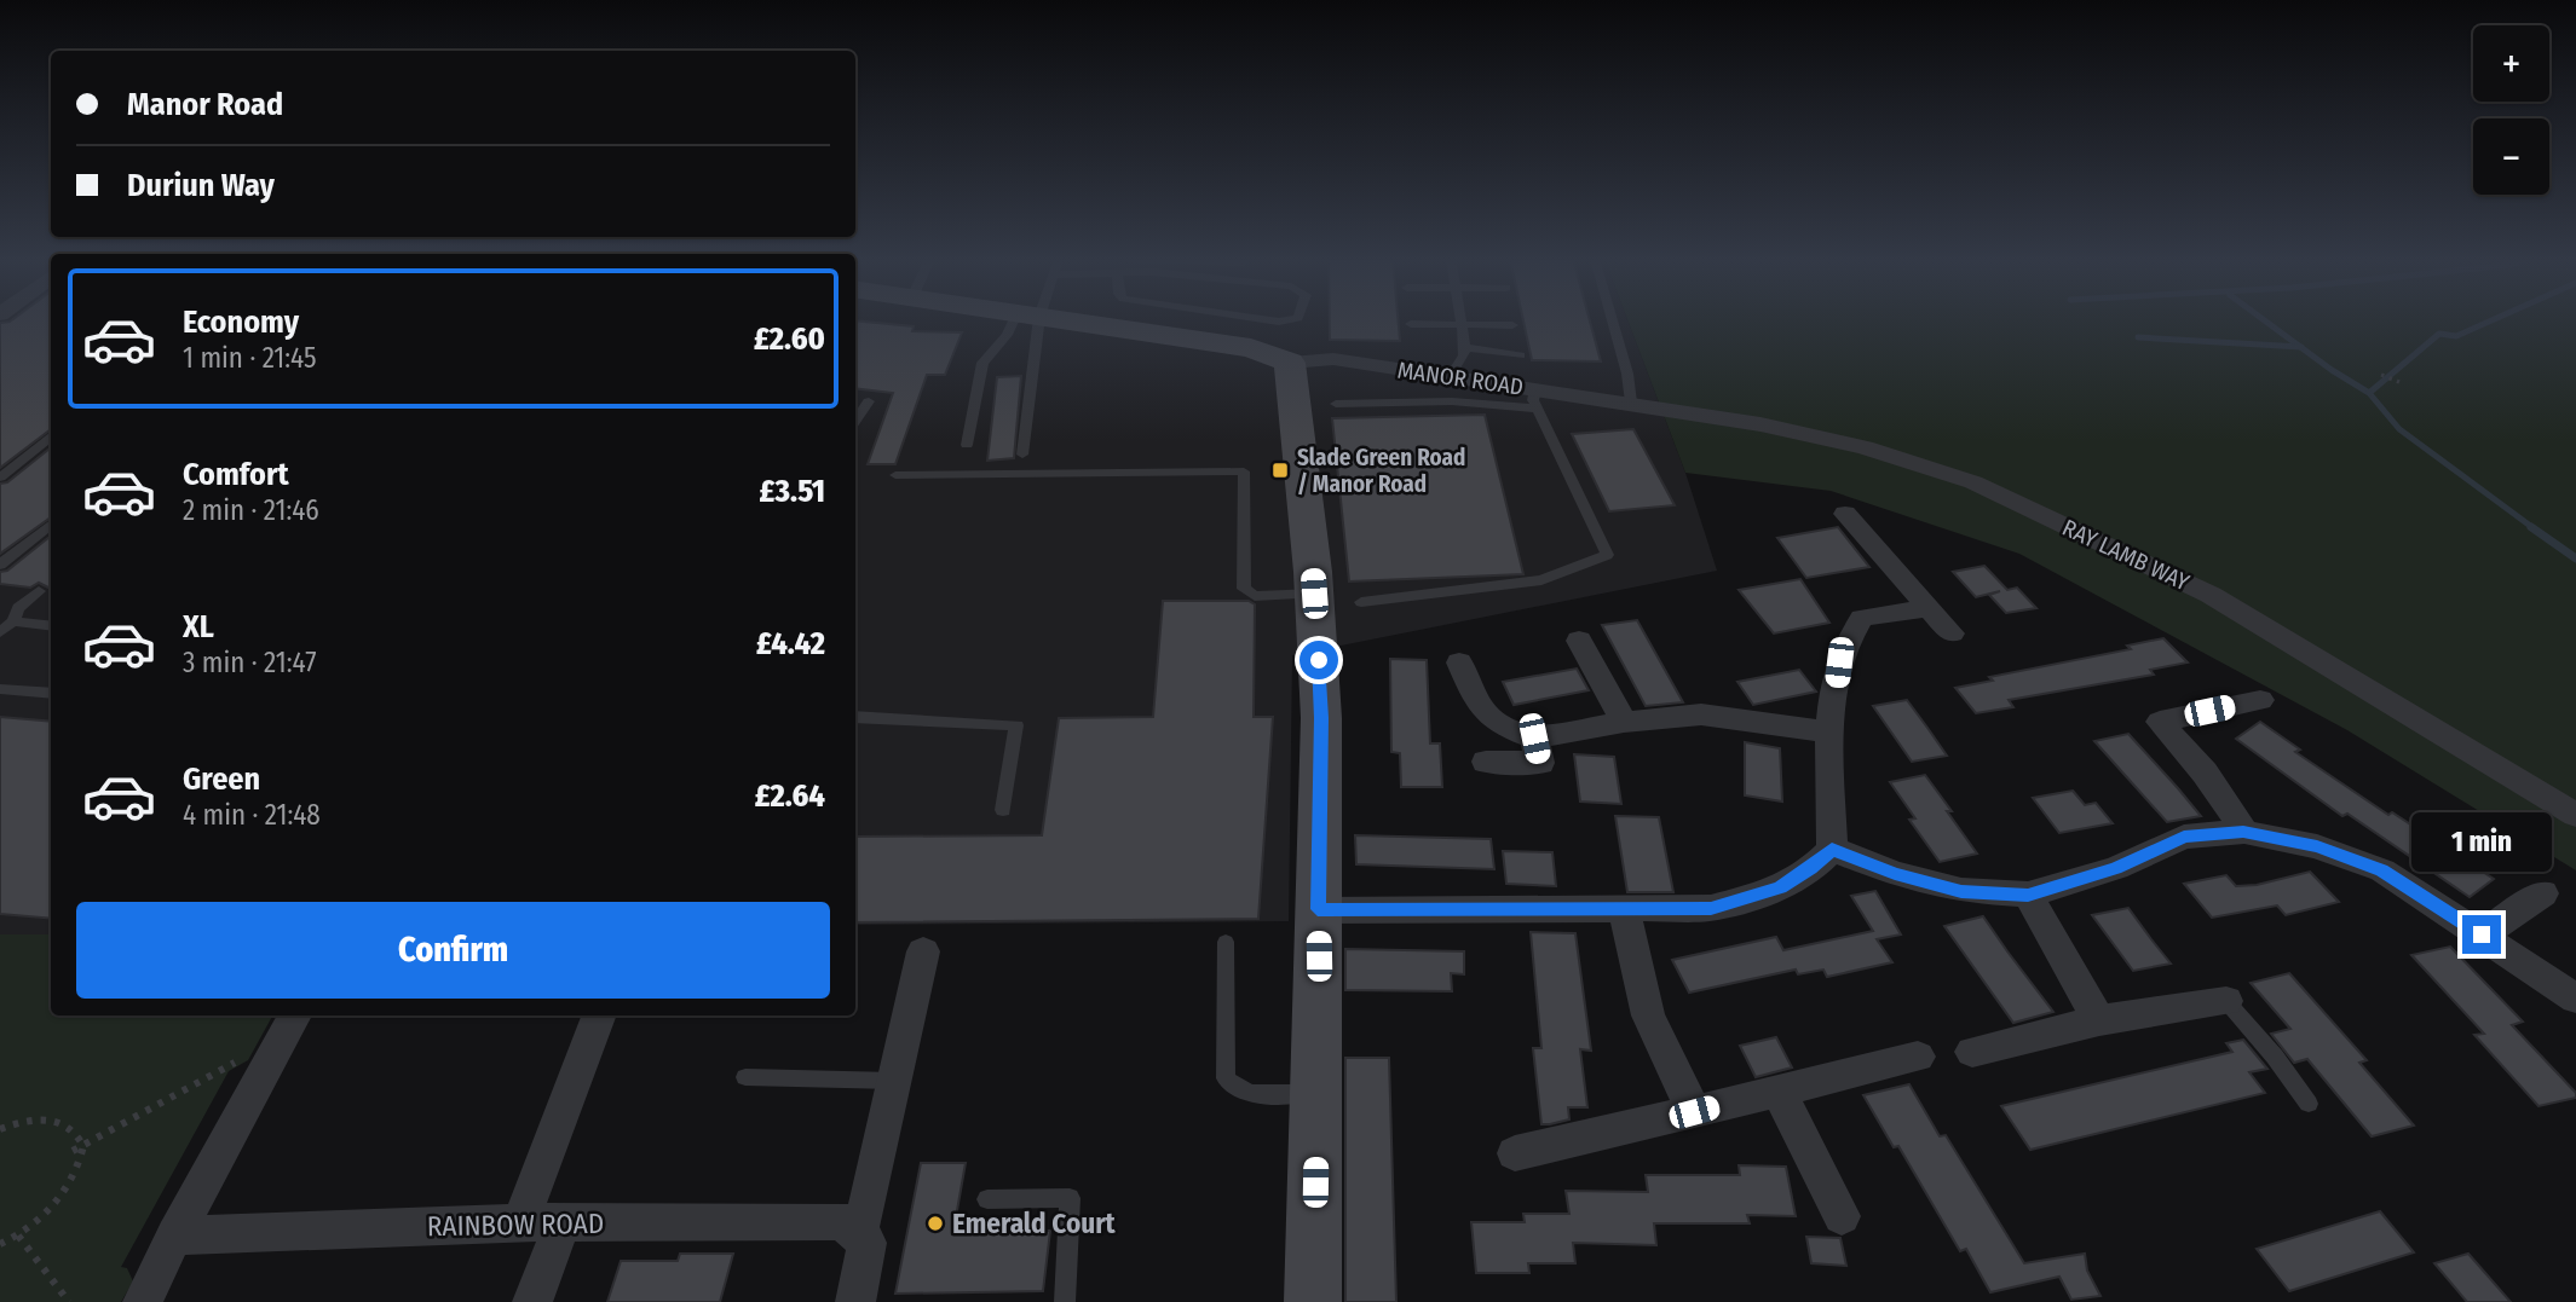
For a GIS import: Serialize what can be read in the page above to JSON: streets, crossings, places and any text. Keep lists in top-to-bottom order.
{
  "streets": {
    "street": ["MANOR ROAD", "RAY LAMB WAY", "RAINBOW ROAD"]
  },
  "crossings": [
    ["MANOR ROAD", "RAY LAMB WAY"]
  ],
  "places": {
    "transit": ["Slade Green Road / Manor Road"],
    "other": ["Emerald Court"]
  },
  "page": {
    "map_buttons": ["+", "−"],
    "banner": ["Manor Road", "Duriun Way"],
    "list": [
      {
        "name": "Economy",
        "note": "1 min · 21:45",
        "value": "£2.60"
      },
      {
        "name": "Comfort",
        "note": "2 min · 21:46",
        "value": "£3.51"
      },
      {
        "name": "XL",
        "note": "3 min · 21:47",
        "value": "£4.42"
      },
      {
        "name": "Green",
        "note": "4 min · 21:48",
        "value": "£2.64"
      }
    ],
    "bubble": "1 min",
    "buttons": "Confirm"
  }
}
